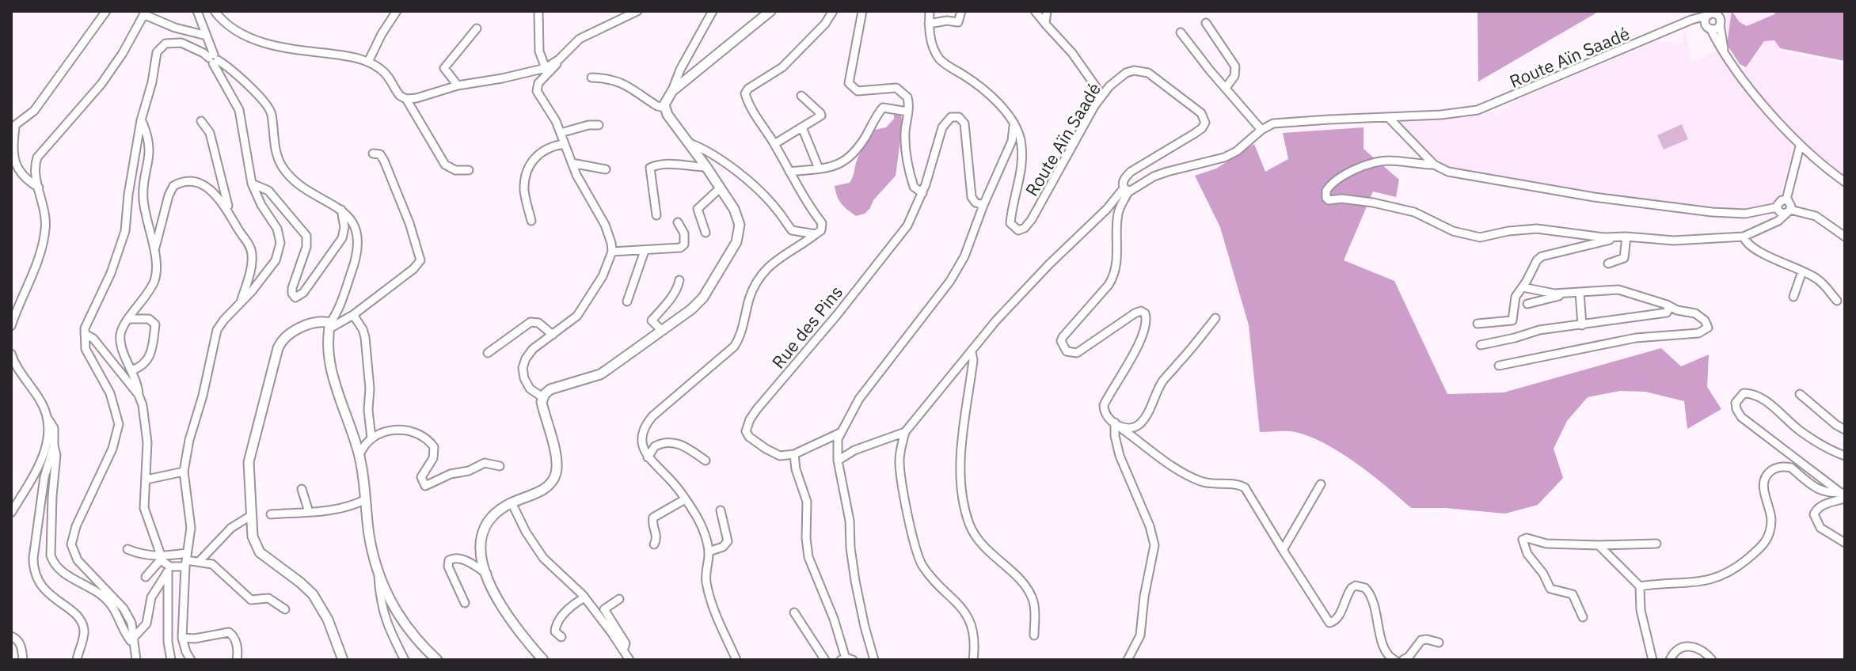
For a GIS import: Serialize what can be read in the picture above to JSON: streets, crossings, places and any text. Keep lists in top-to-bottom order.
{
  "streets": {
    "street": ["Route Aïn Saadé", "Rue des Pins"]
  }
}
